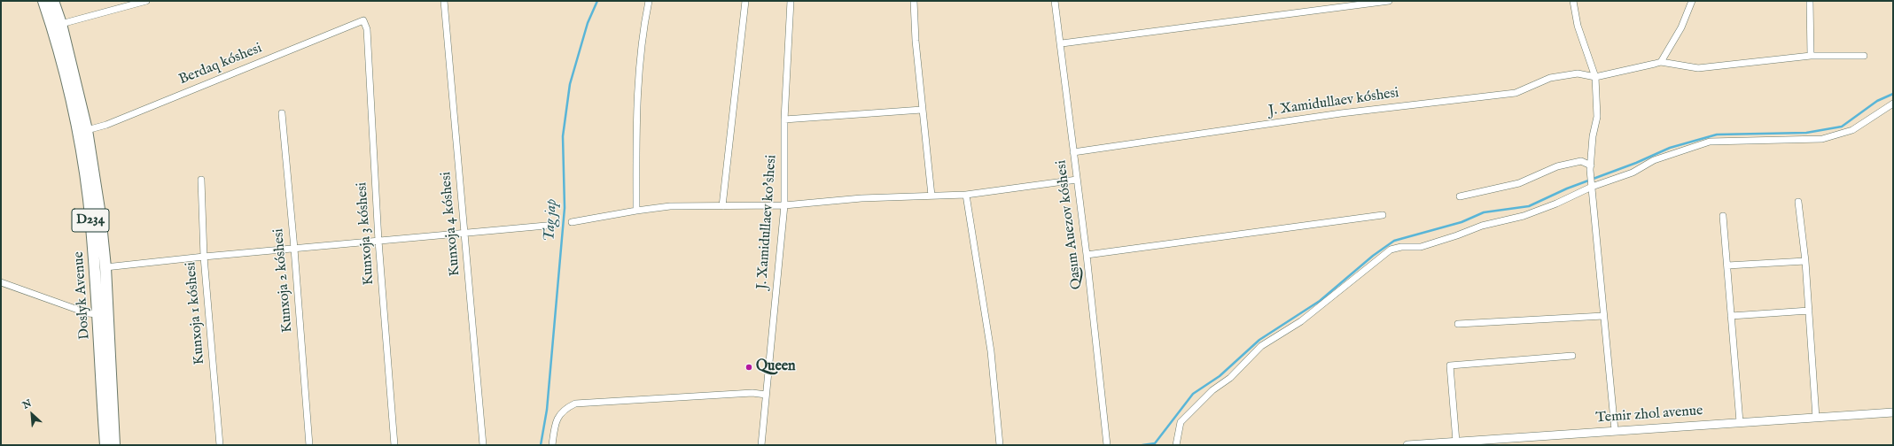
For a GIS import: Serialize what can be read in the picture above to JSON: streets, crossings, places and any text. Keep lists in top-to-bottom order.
{
  "streets": {
    "main road": ["D234", "Doslyk Avenue"],
    "street": [
      "Berdaq kóshesi",
      "J. Xamidullaev kóshesi",
      "J. Xamidullaev ko'shesi",
      "Kunxoja 4 kóshesi",
      "Qasım Auezov kóshesi",
      "Kunxoja 3 kóshesi",
      "Kunxoja 2 kóshesi",
      "Kunxoja 1 kóshesi",
      "Temir zhol avenue"
    ]
  },
  "crossings": [
    ["Berdaq kóshesi", "Kunxoja 3 kóshesi"],
    ["Berdaq kóshesi", "Doslyk Avenue"],
    ["J. Xamidullaev kóshesi", "Qasım Auezov kóshesi"]
  ],
  "water": ["Tag jap"],
  "places": ["Queen"],
  "north": "top left"
}
